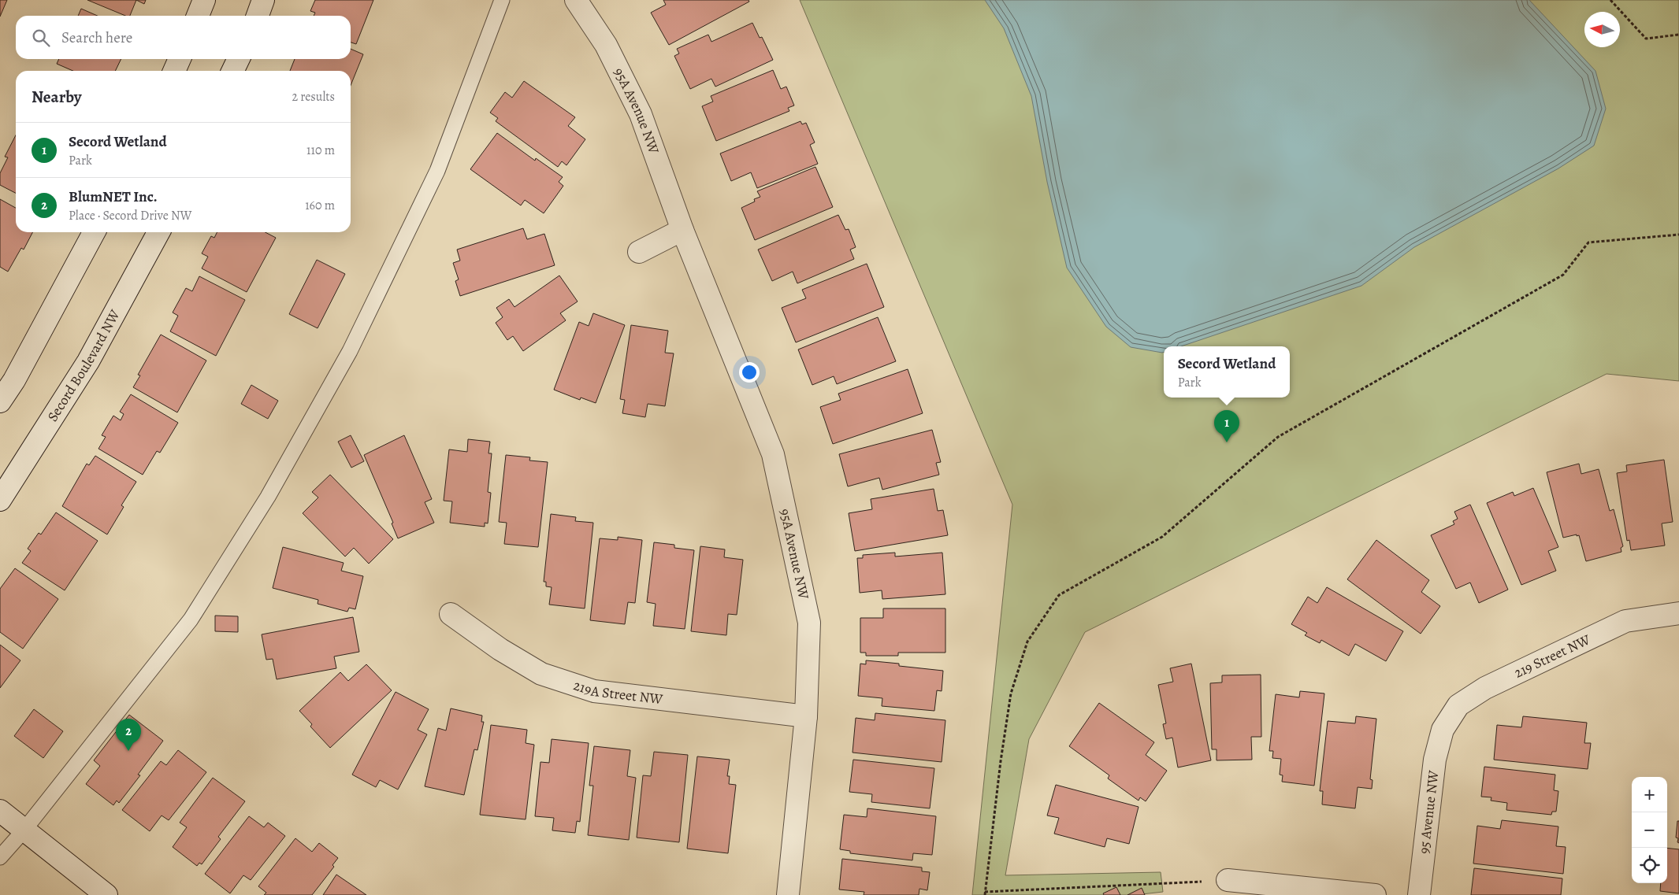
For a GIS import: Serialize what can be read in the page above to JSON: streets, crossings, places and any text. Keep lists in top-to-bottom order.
{
  "streets": {
    "street": [
      "95A Avenue NW",
      "Secord Boulevard NW",
      "219 Street NW",
      "219A Street NW",
      "95 Avenue NW"
    ]
  },
  "crossings": [
    ["95A Avenue NW", "219A Street NW"],
    ["219 Street NW", "95 Avenue NW"]
  ],
  "north": "left",
  "page": {
    "search": "Search here",
    "heading": ["Nearby", "2 results"],
    "list": [
      {
        "mark": "1",
        "name": "Secord Wetland",
        "note": "Park",
        "value": "110 m"
      },
      {
        "mark": "2",
        "name": "BlumNET Inc.",
        "note": "Place · Secord Drive NW",
        "value": "160 m"
      }
    ],
    "popup": ["Secord Wetland", "Park"],
    "pins": ["1", "2"],
    "map_buttons": ["+", "−"]
  }
}
